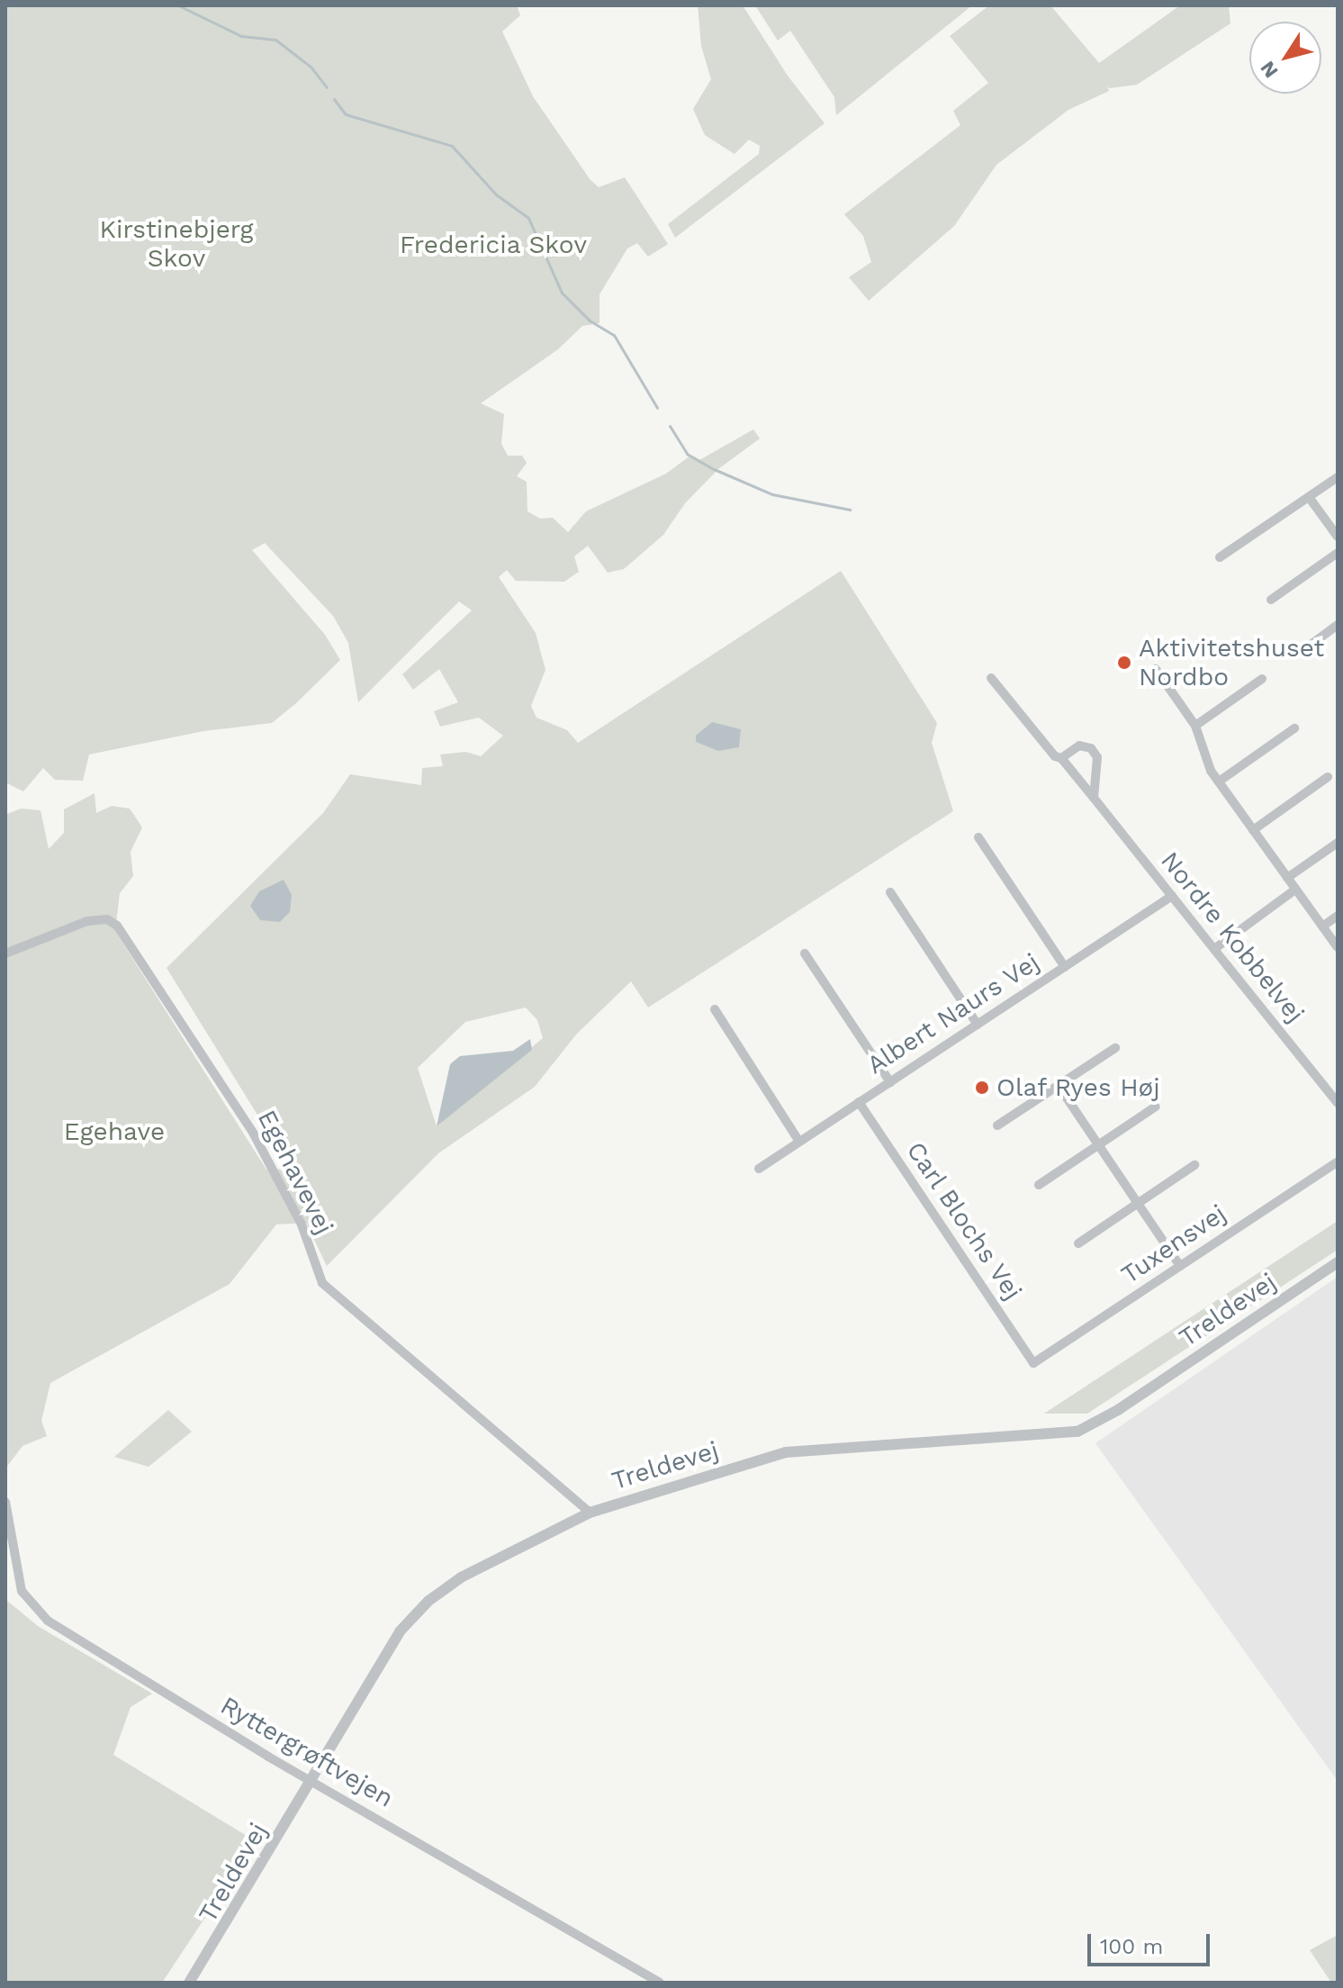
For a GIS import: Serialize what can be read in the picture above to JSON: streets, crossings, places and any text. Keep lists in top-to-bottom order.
{
  "streets": {
    "street": [
      "Nordre Kobbelvej",
      "Albert Naurs Vej",
      "Egehavevej",
      "Carl Blochs Vej",
      "Tuxensvej",
      "Treldevej",
      "Ryttergrøftvejen"
    ]
  },
  "crossings": [
    ["Nordre Kobbelvej", "Albert Naurs Vej"],
    ["Albert Naurs Vej", "Carl Blochs Vej"],
    ["Egehavevej", "Treldevej"],
    ["Carl Blochs Vej", "Tuxensvej"],
    ["Treldevej", "Ryttergrøftvejen"]
  ],
  "parks": ["Kirstinebjerg Skov", "Fredericia Skov", "Egehave"],
  "places": ["Aktivitetshuset Nordbo", "Olaf Ryes Høj"],
  "scale_bar": "100 m",
  "north": "bottom left"
}
